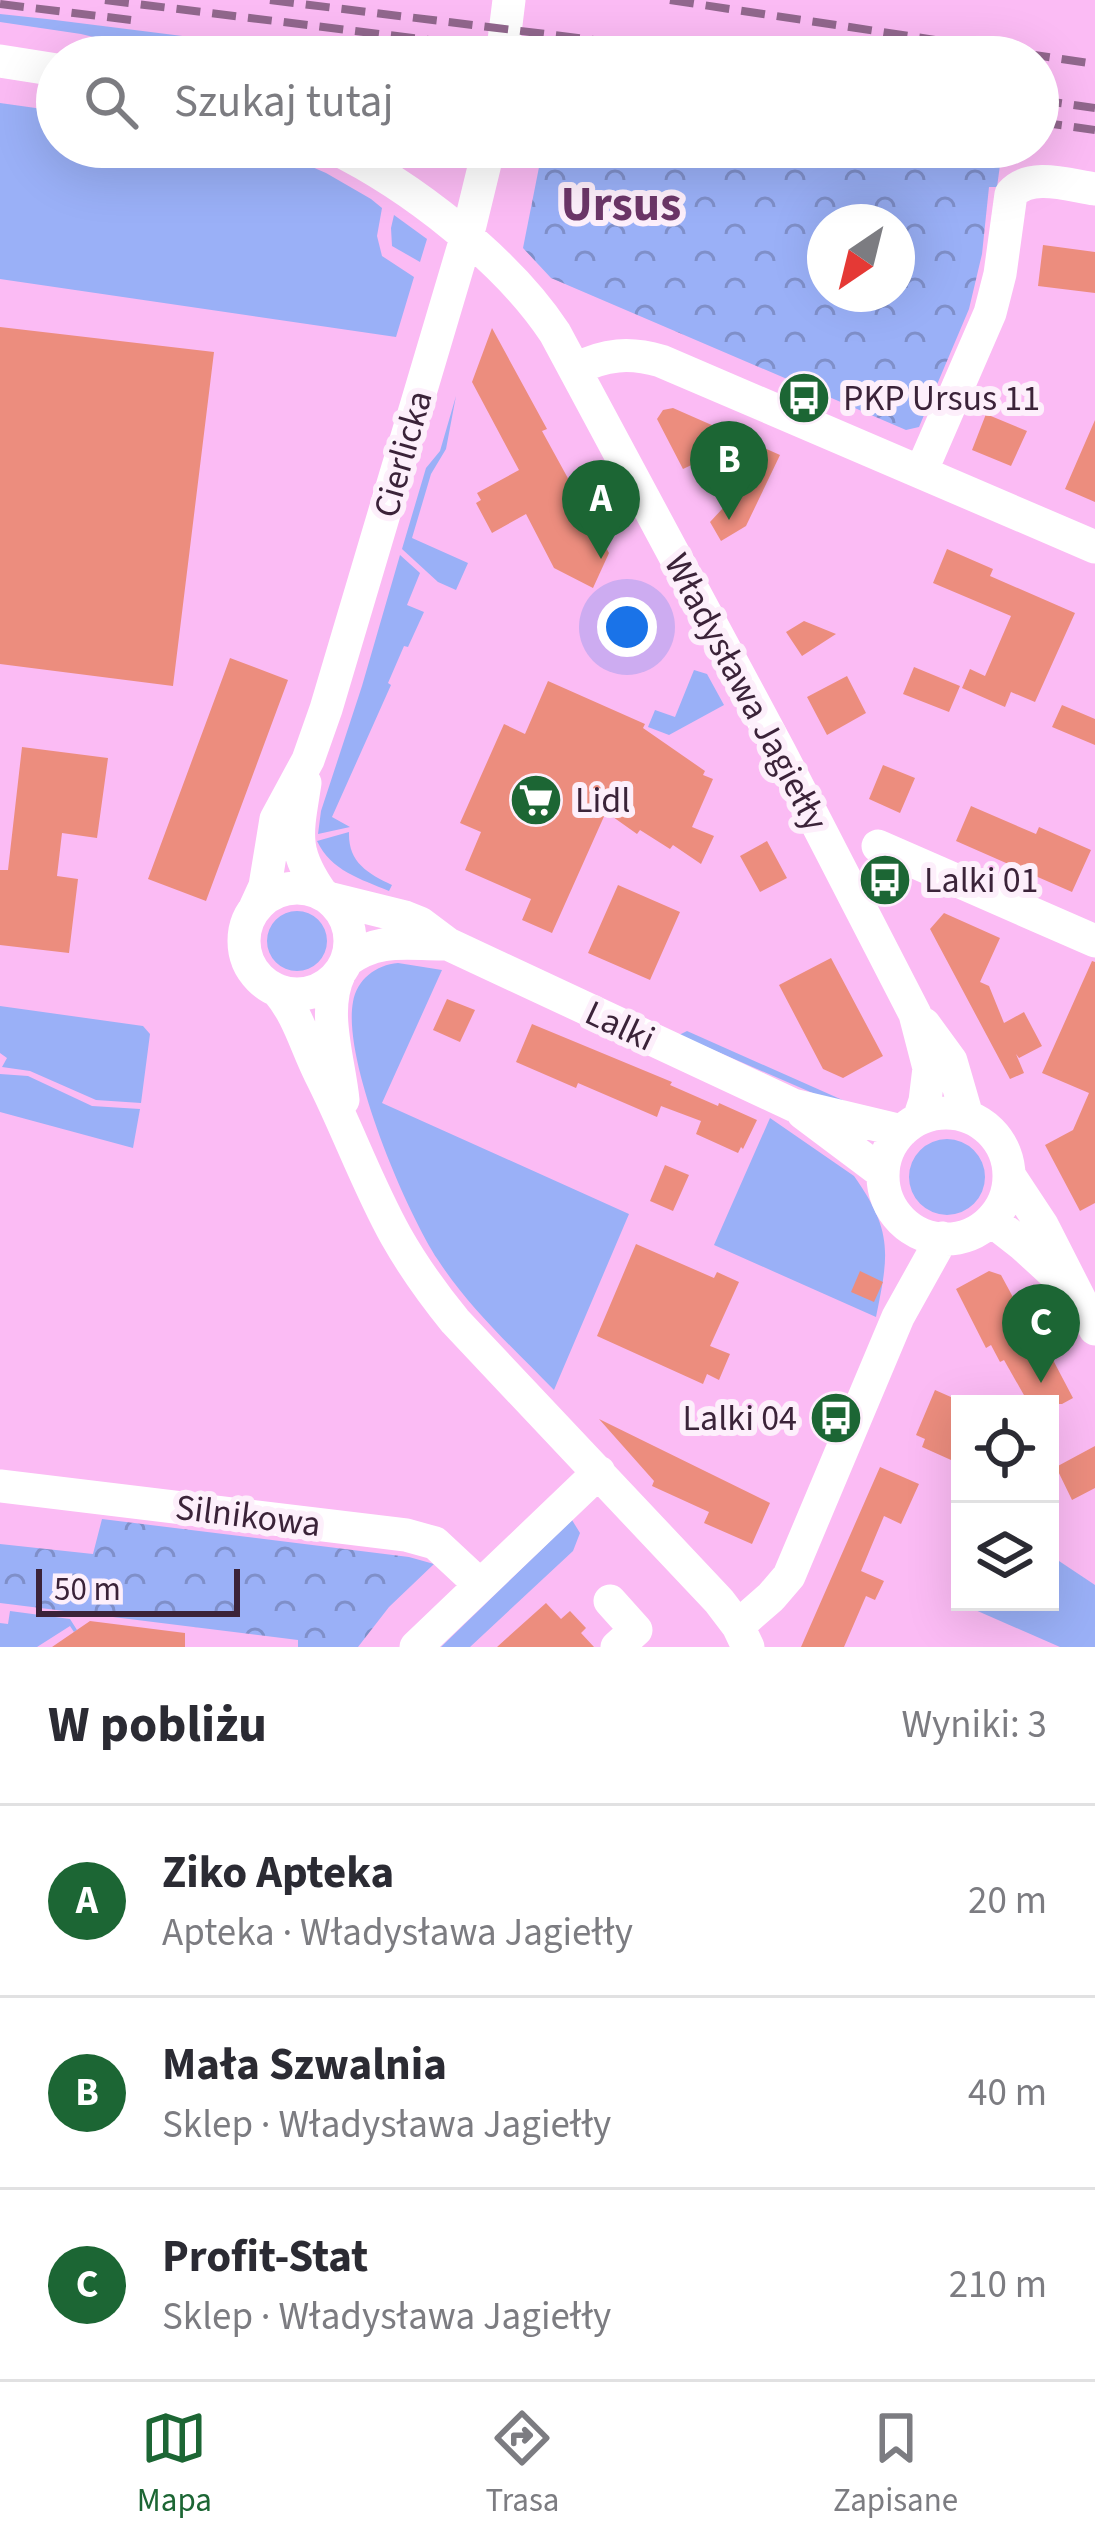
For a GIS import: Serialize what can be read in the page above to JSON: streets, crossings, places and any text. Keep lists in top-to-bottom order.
{
  "streets": {
    "street": [
      "Cierlicka",
      "Władysława Jagiełły",
      "Lalki",
      "Silnikowa"
    ]
  },
  "crossings": [
    ["Cierlicka", "Lalki"],
    ["Władysława Jagiełły", "Lalki"]
  ],
  "districts": ["Ursus"],
  "places": {
    "bus stop": ["PKP Ursus 11", "Lalki 01", "Lalki 04"],
    "supermarket": ["Lidl"]
  },
  "scale_bar": "50 m",
  "north": "bottom left",
  "page": {
    "search": "Szukaj tutaj",
    "pins": ["B", "A", "C"],
    "scale": "50 m",
    "heading": ["W pobliżu", "Wyniki: 3"],
    "list": [
      {
        "mark": "A",
        "name": "Ziko Apteka",
        "note": "Apteka · Władysława Jagiełły",
        "value": "20 m"
      },
      {
        "mark": "B",
        "name": "Mała Szwalnia",
        "note": "Sklep · Władysława Jagiełły",
        "value": "40 m"
      },
      {
        "mark": "C",
        "name": "Profit-Stat",
        "note": "Sklep · Władysława Jagiełły",
        "value": "210 m"
      }
    ],
    "nav": ["Mapa", "Trasa", "Zapisane"]
  }
}
